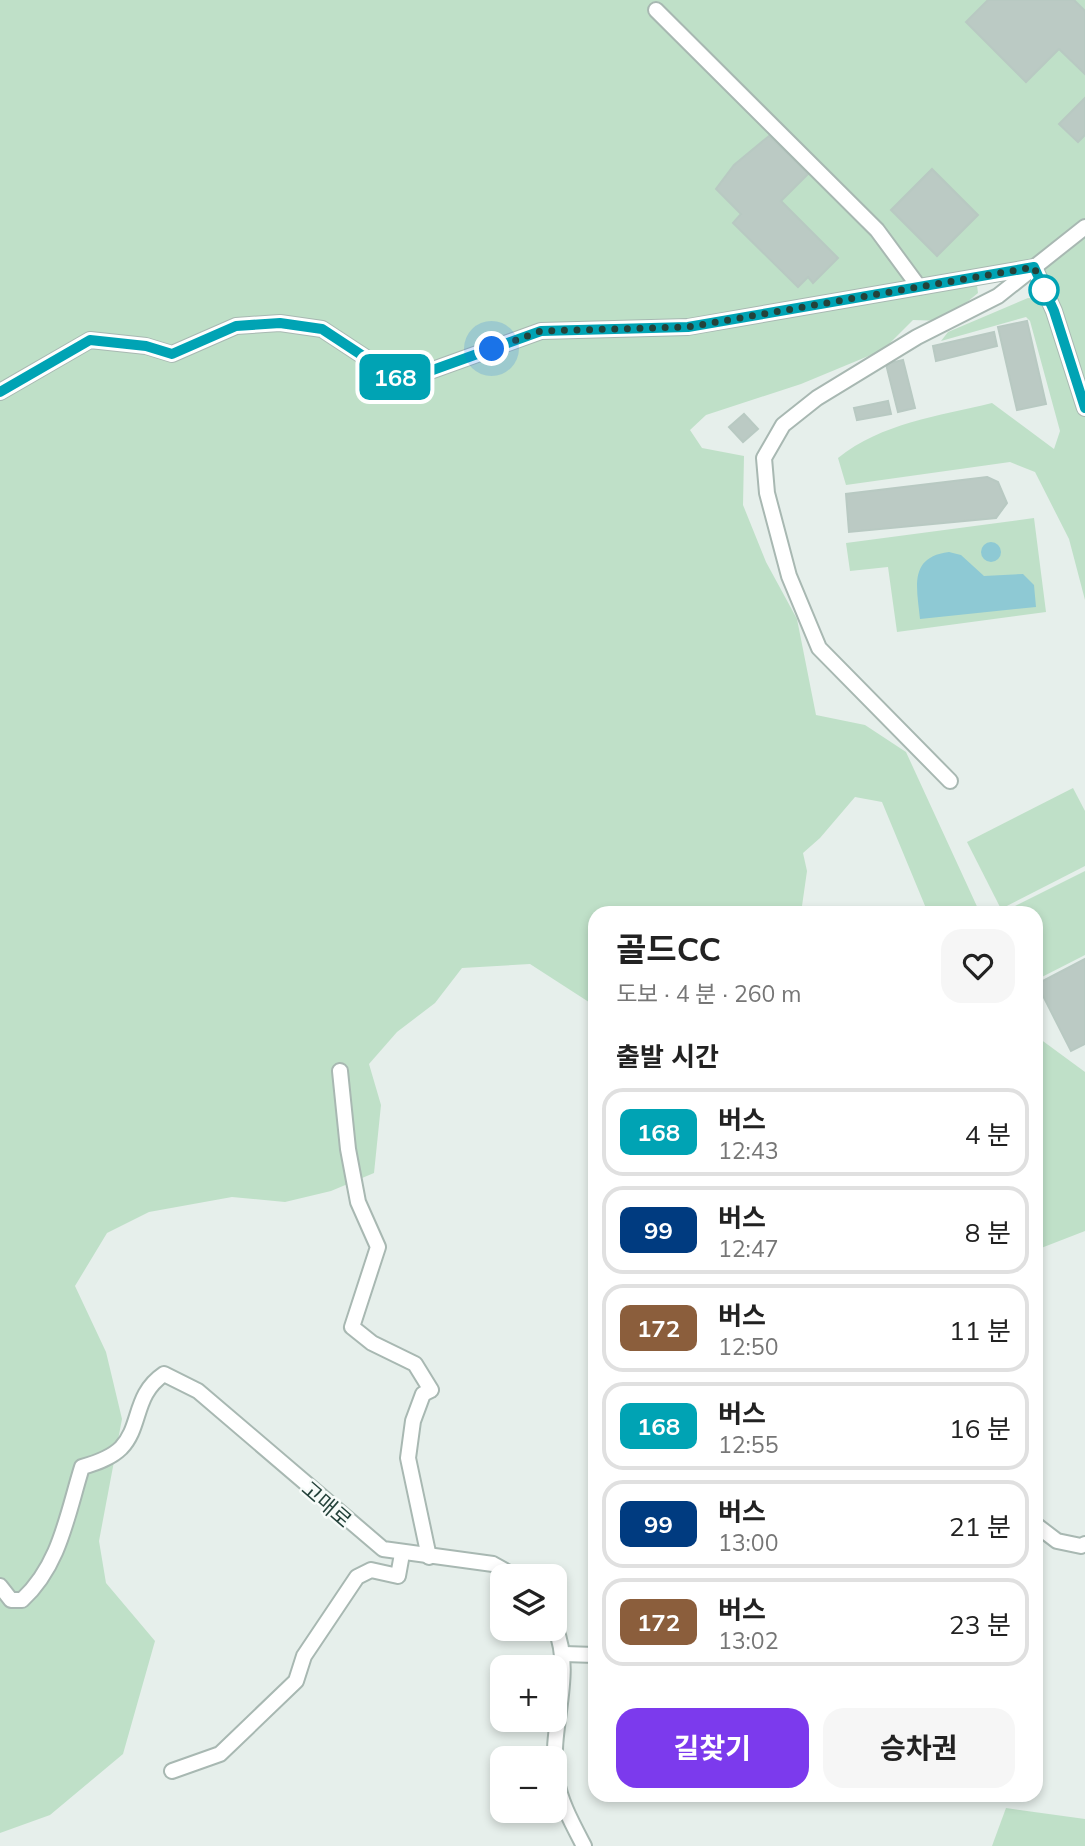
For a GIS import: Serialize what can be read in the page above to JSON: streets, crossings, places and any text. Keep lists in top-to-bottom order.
{
  "streets": {
    "street": ["고매로"]
  },
  "lines": ["bus line 168"],
  "page": {
    "on_map": "168",
    "heading": [
      ["골드CC", "도보 · 4 분 · 260 m"],
      "출발 시간"
    ],
    "list": [
      {
        "mark": "168",
        "name": "버스",
        "note": "12:43",
        "value": "4 분"
      },
      {
        "mark": "99",
        "name": "버스",
        "note": "12:47",
        "value": "8 분"
      },
      {
        "mark": "172",
        "name": "버스",
        "note": "12:50",
        "value": "11 분"
      },
      {
        "mark": "168",
        "name": "버스",
        "note": "12:55",
        "value": "16 분"
      },
      {
        "mark": "99",
        "name": "버스",
        "note": "13:00",
        "value": "21 분"
      },
      {
        "mark": "172",
        "name": "버스",
        "note": "13:02",
        "value": "23 분"
      }
    ],
    "map_buttons": ["+", "−"],
    "buttons": ["길찾기", "승차권"]
  }
}
